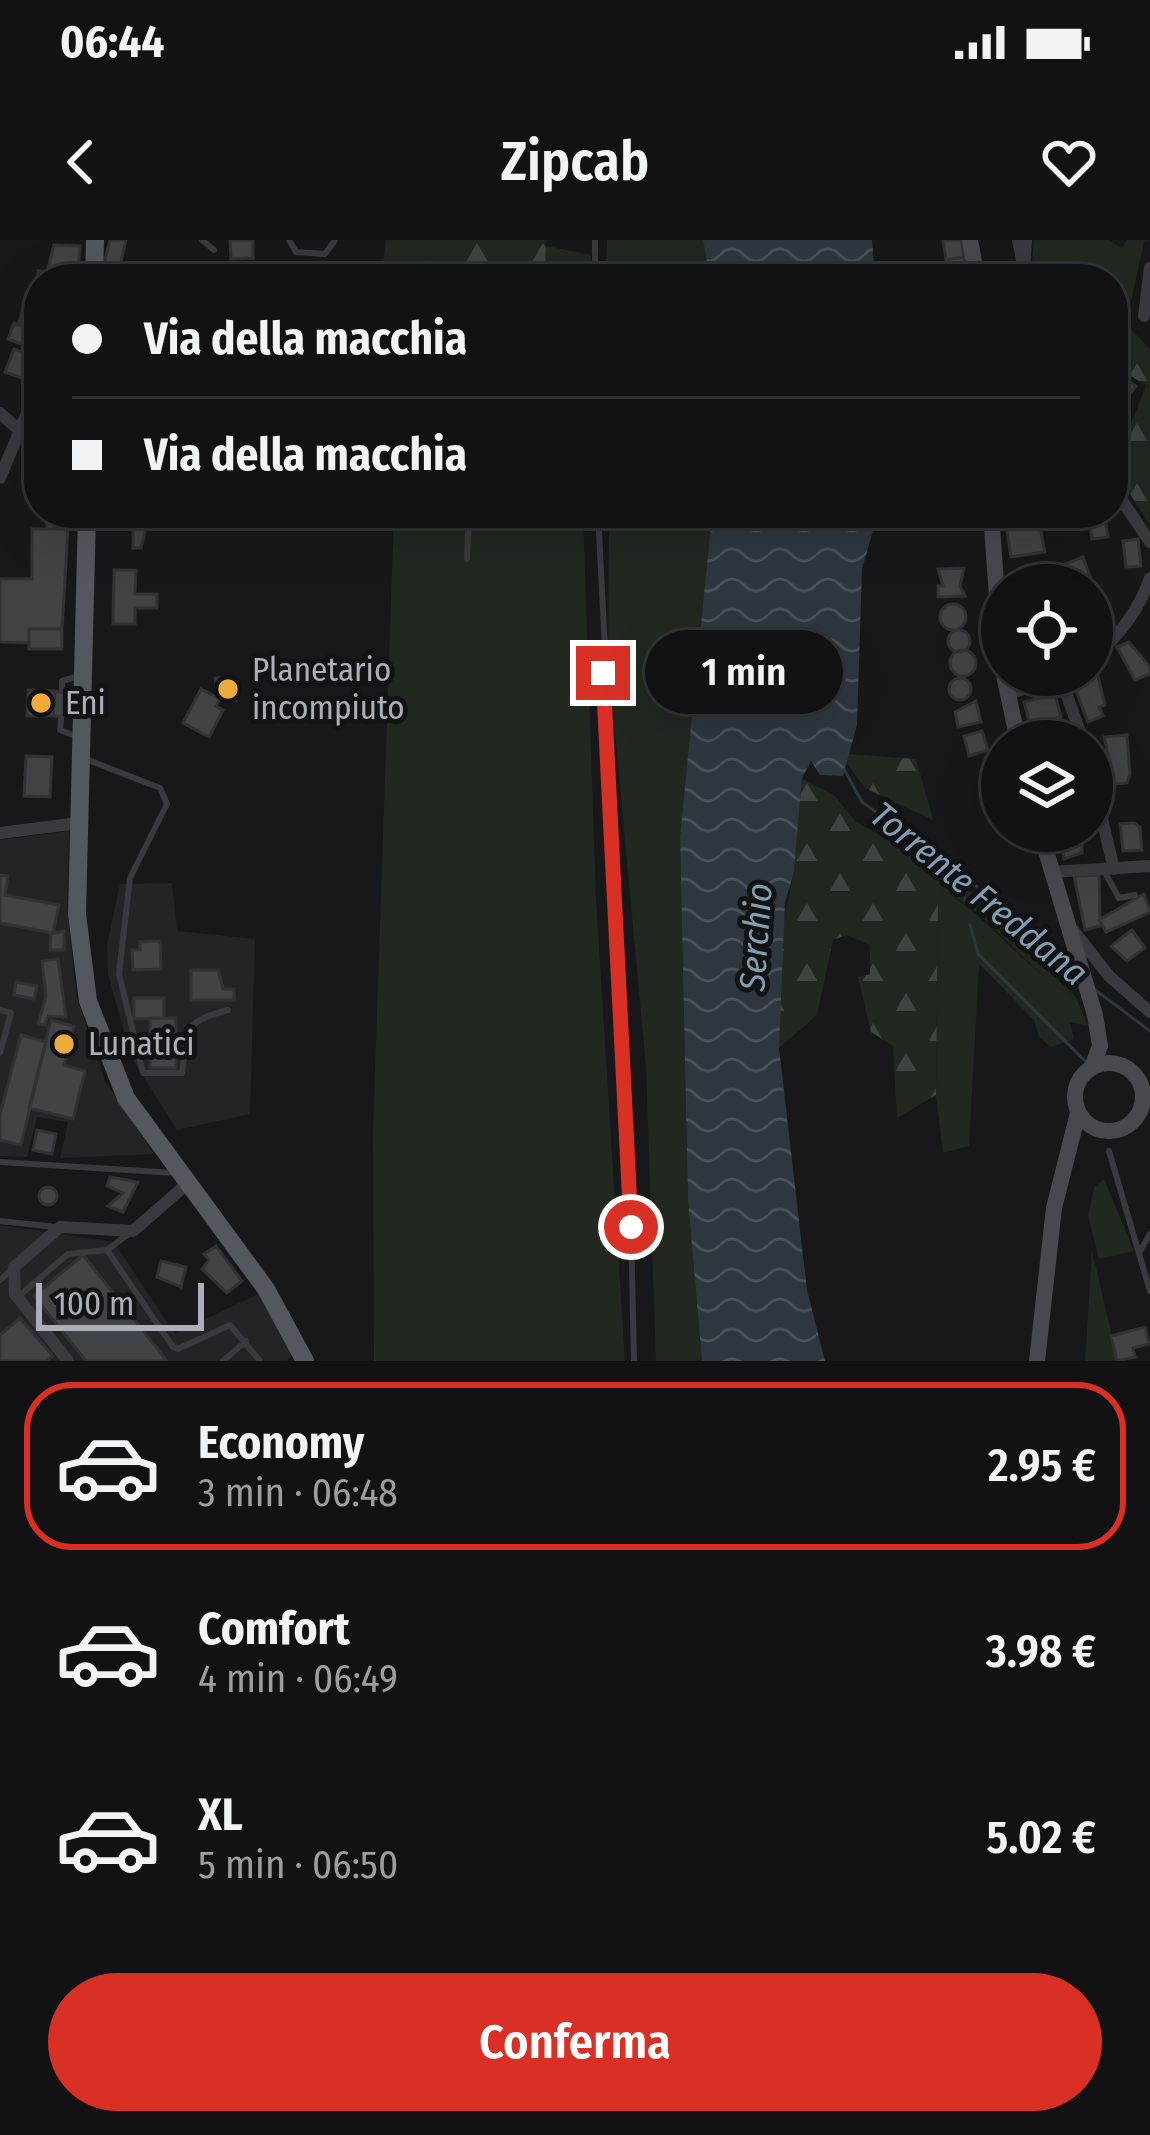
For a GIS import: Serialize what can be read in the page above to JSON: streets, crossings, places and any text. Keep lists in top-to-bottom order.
{
  "water": ["Torrente Freddana", "Serchio"],
  "places": ["Planetario incompiuto", "Eni", "Lunatici"],
  "scale_bar": "100 m",
  "page": {
    "status": "06:44",
    "header": "Zipcab",
    "banner": ["Via della macchia", "Via della macchia"],
    "bubble": "1 min",
    "scale": "100 m",
    "list": [
      {
        "name": "Economy",
        "note": "3 min · 06:48",
        "value": "2.95 €"
      },
      {
        "name": "Comfort",
        "note": "4 min · 06:49",
        "value": "3.98 €"
      },
      {
        "name": "XL",
        "note": "5 min · 06:50",
        "value": "5.02 €"
      }
    ],
    "buttons": "Conferma"
  }
}
